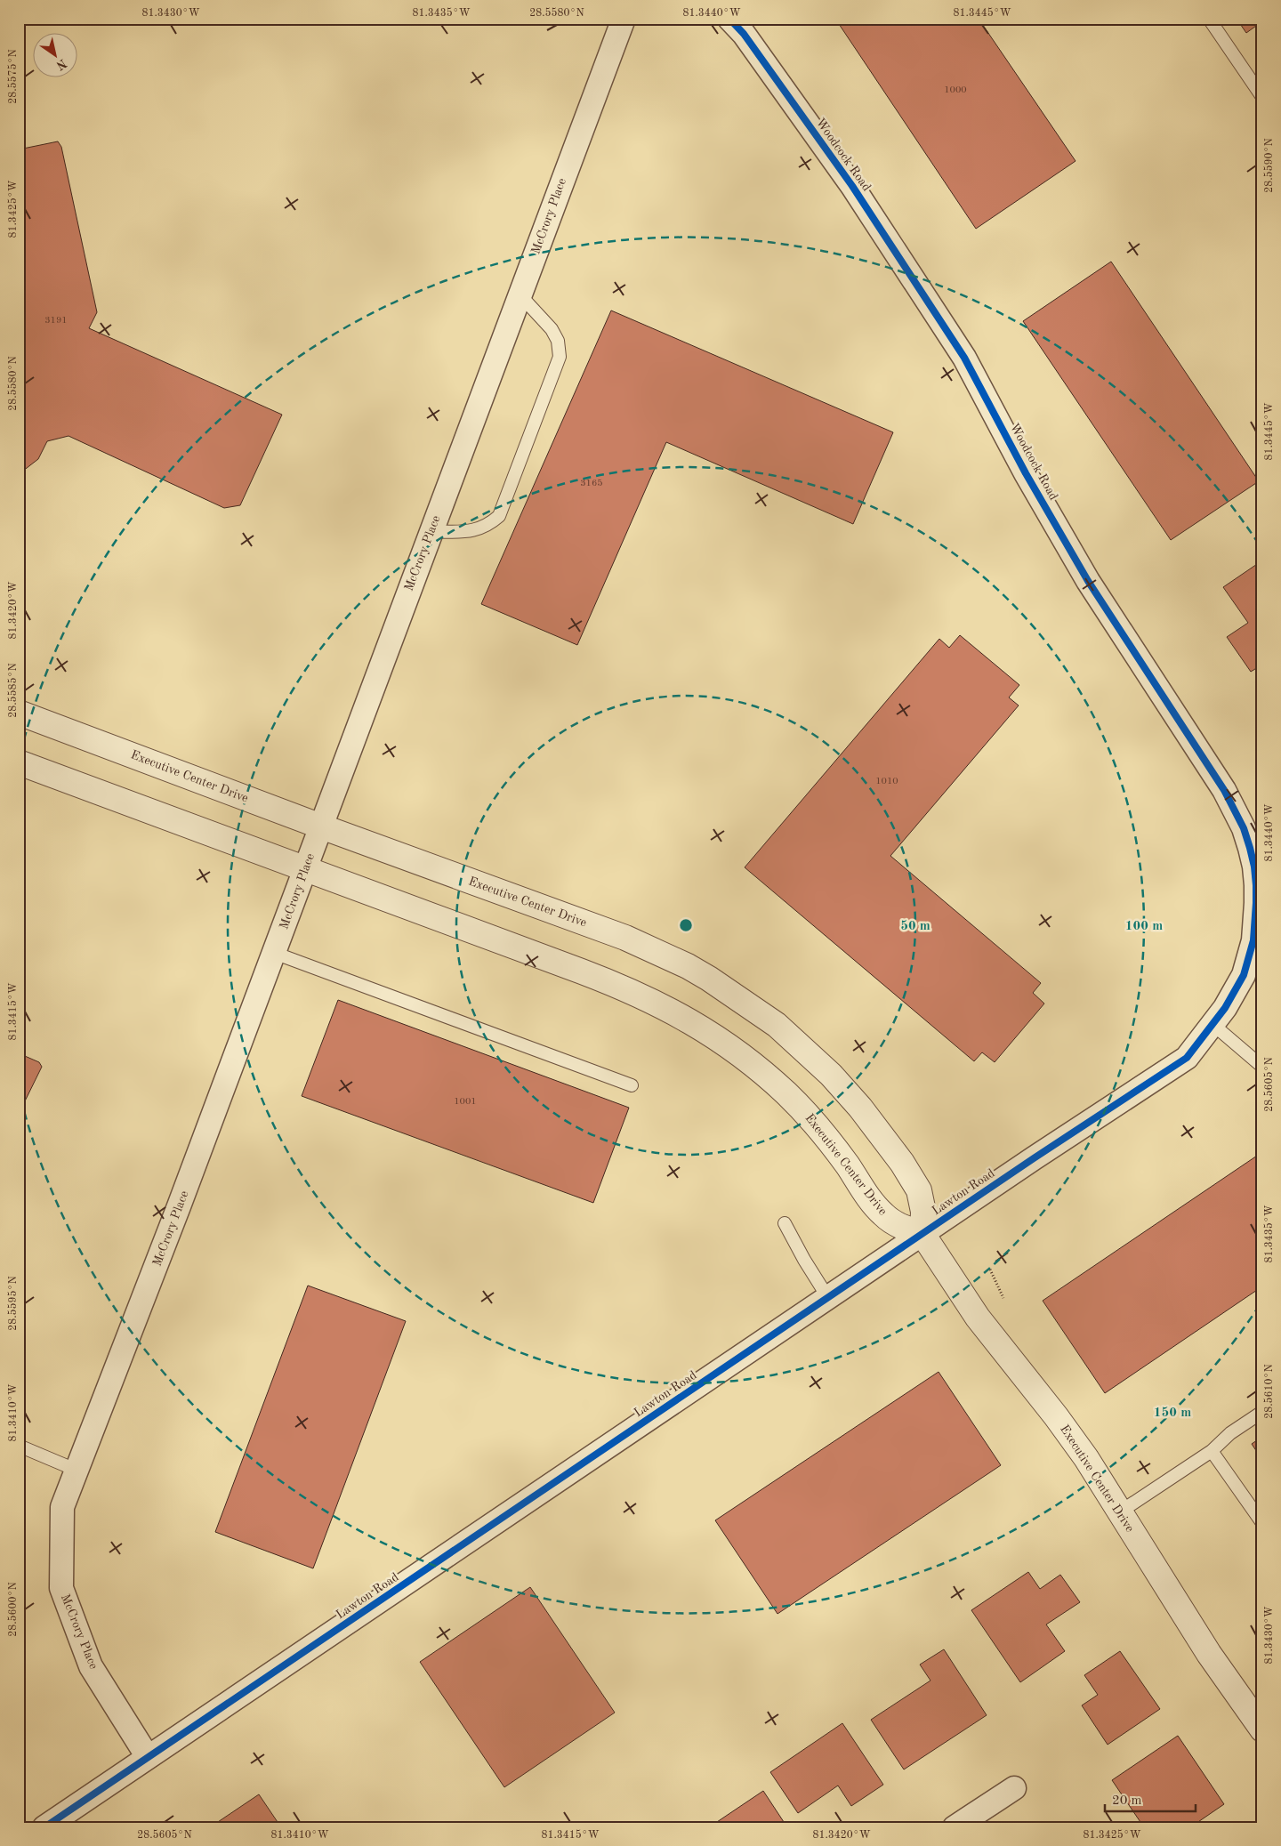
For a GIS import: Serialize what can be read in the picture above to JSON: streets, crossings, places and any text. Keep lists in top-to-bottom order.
{
  "streets": {
    "street": [
      "Woodcock Road",
      "McCrory Place",
      "Executive Center Drive",
      "Lawton Road"
    ]
  },
  "crossings": [
    ["Woodcock Road", "Lawton Road"],
    ["McCrory Place", "Executive Center Drive"],
    ["McCrory Place", "Lawton Road"],
    ["Executive Center Drive", "Lawton Road"]
  ],
  "house_numbers": [
    "1000",
    "3191",
    "3165",
    "1010",
    "1001"
  ],
  "scale_bar": "20 m",
  "north": "bottom right",
  "coordinates": [
    "81.3430°W",
    "81.3435°W",
    "28.5580°N",
    "81.3440°W",
    "81.3445°W",
    "28.5575°N",
    "28.5590°N",
    "81.3425°W",
    "81.3420°W",
    "28.5585°N",
    "81.3415°W",
    "28.5605°N",
    "28.5595°N",
    "28.5610°N",
    "81.3410°W",
    "28.5600°N"
  ],
  "rings": ["50 m", "100 m", "150 m"]
}
